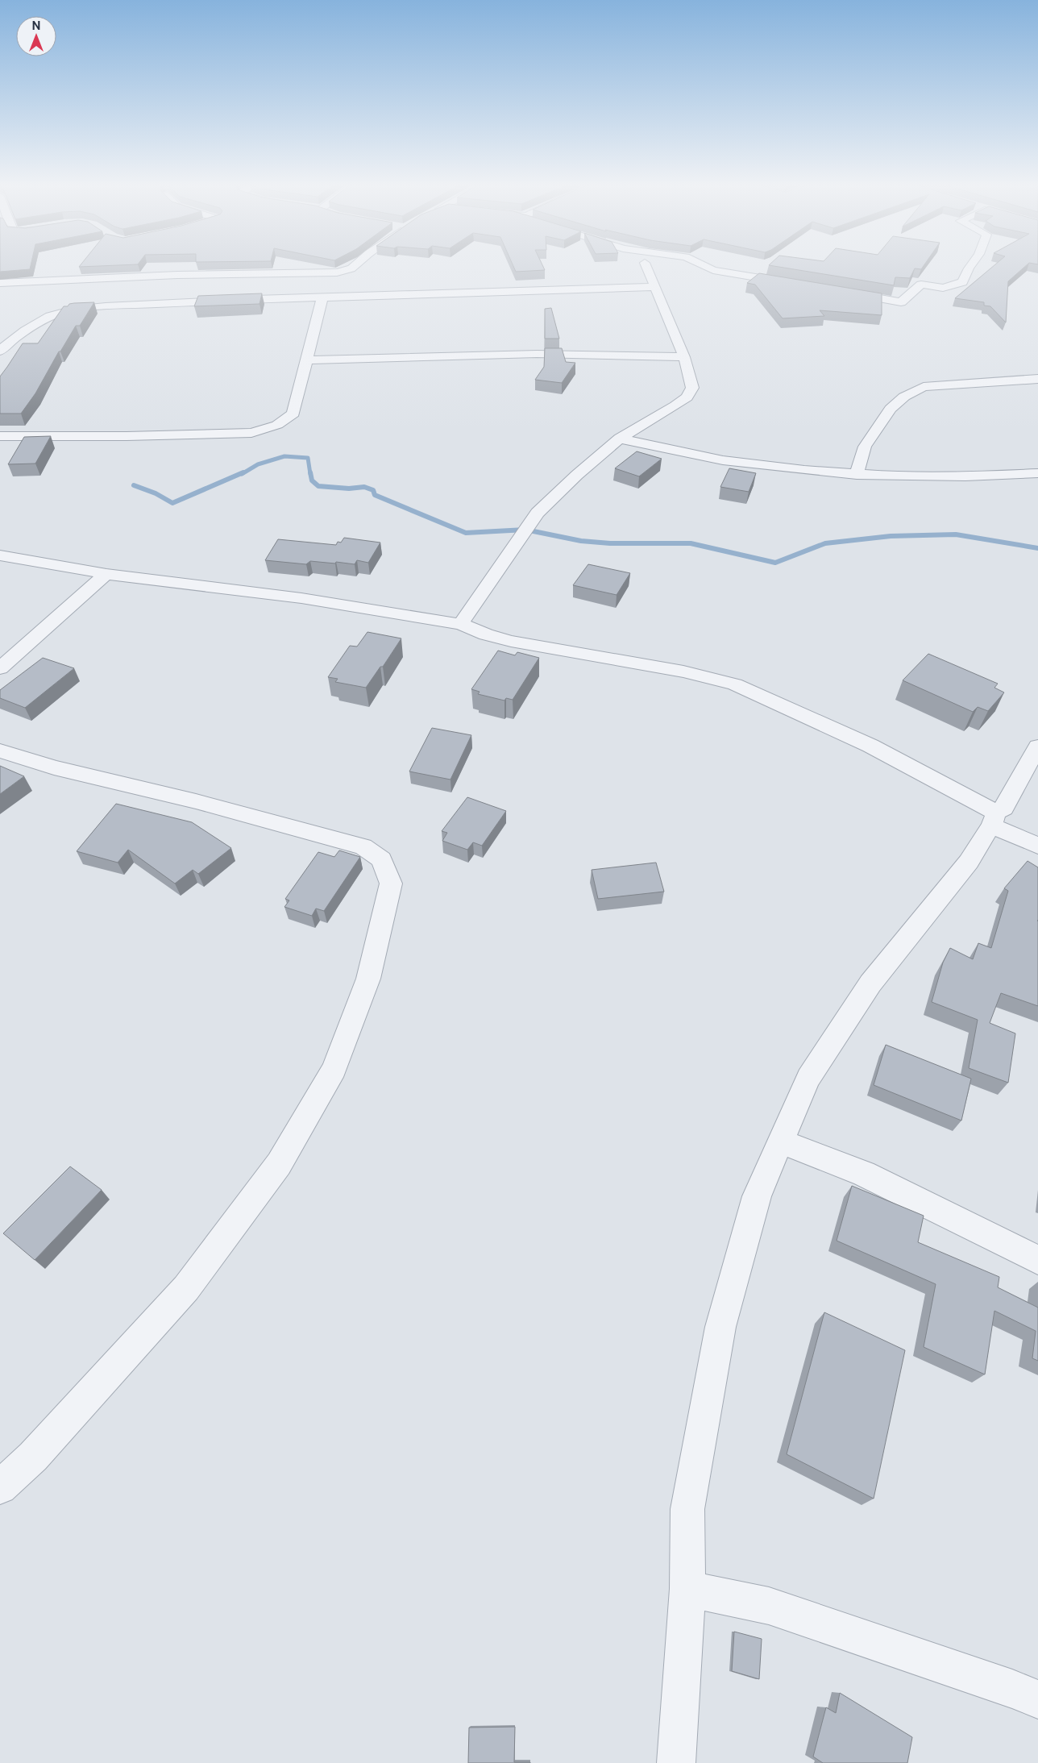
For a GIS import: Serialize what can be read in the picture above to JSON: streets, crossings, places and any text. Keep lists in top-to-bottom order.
{
  "north": "top"
}
